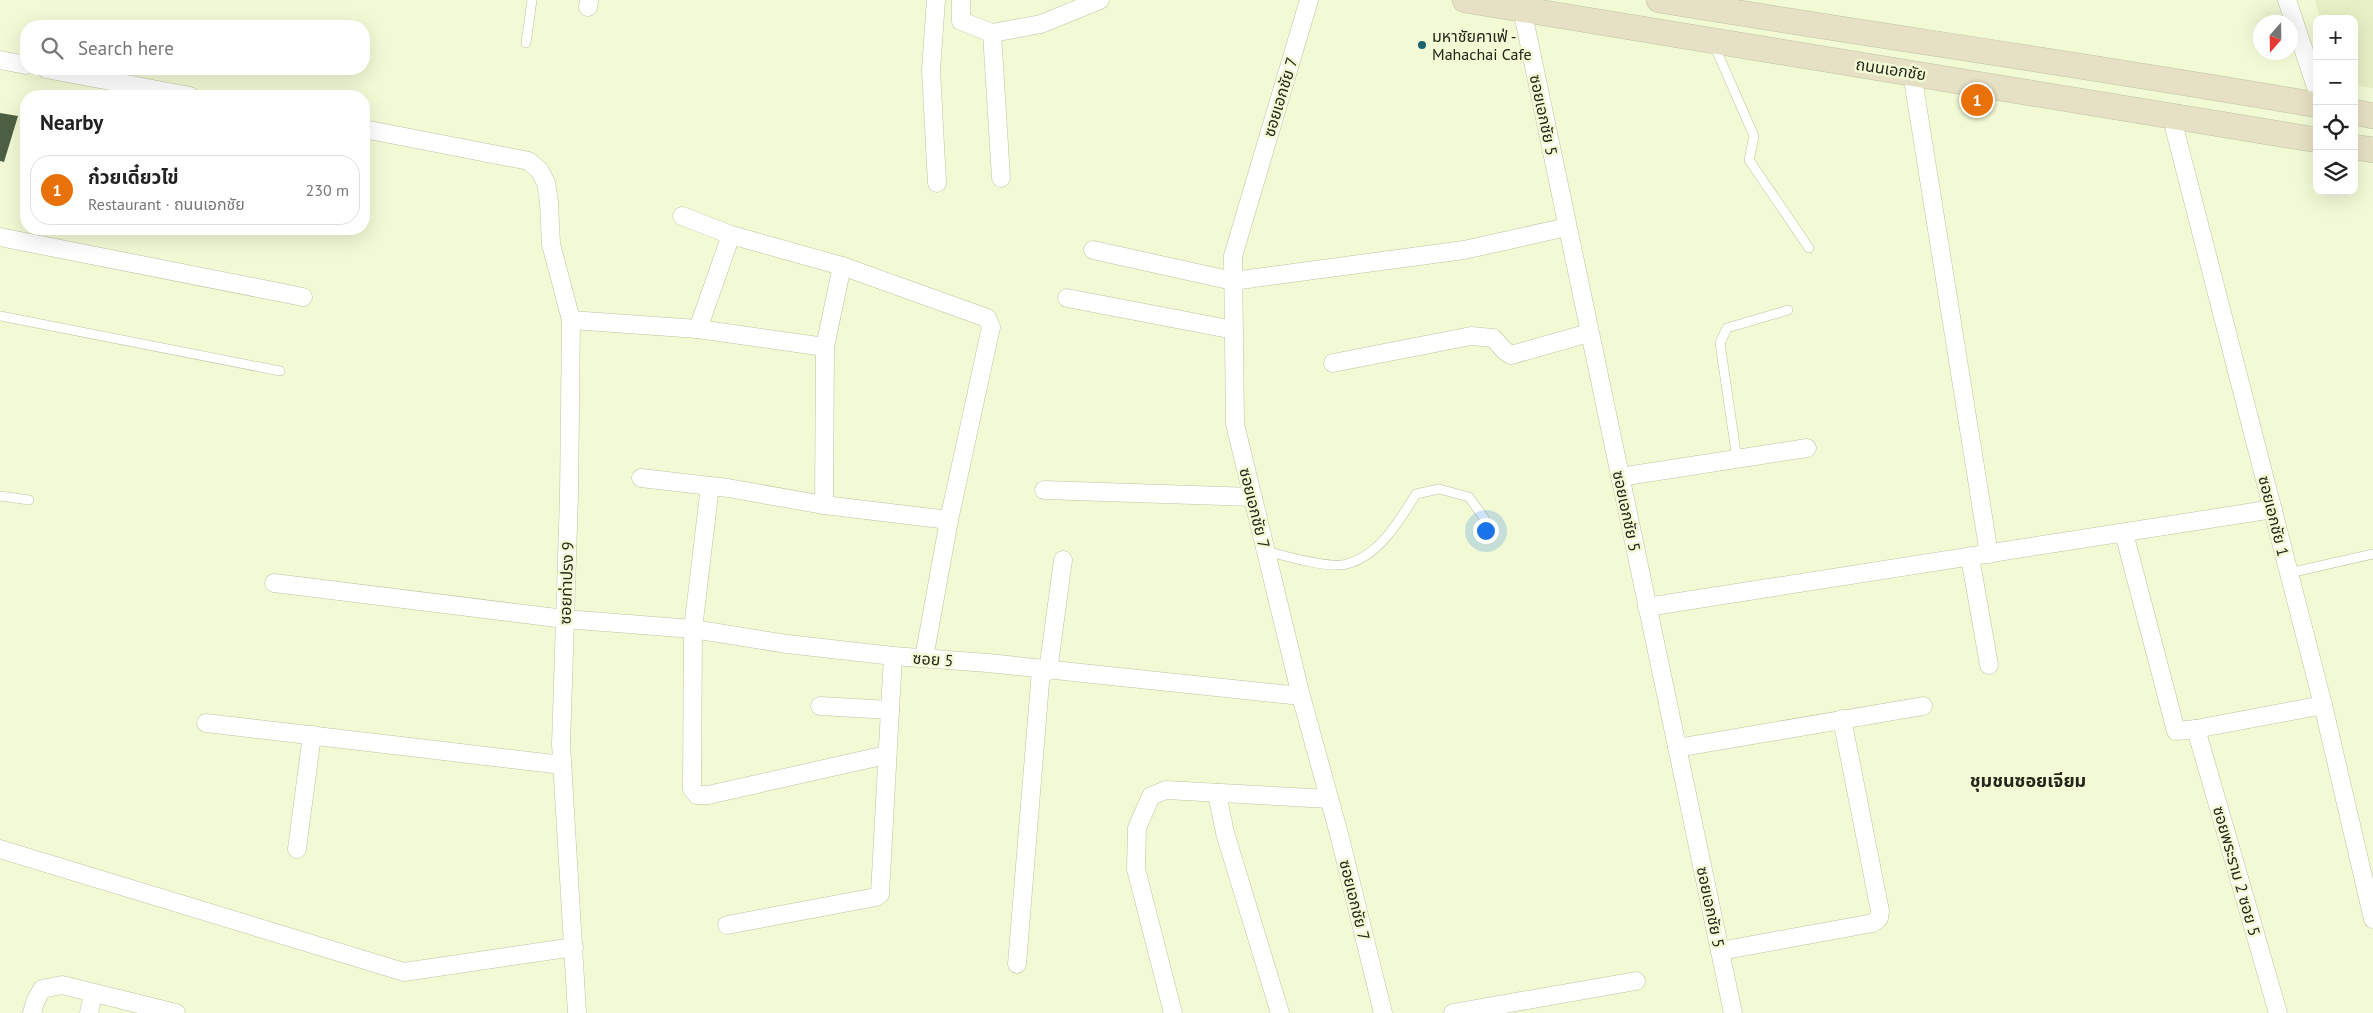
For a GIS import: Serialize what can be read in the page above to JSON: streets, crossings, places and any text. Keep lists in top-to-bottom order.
{
  "streets": {
    "main road": ["ถนนเอกชัย"],
    "street": [
      "ซอยเอกชัย 7",
      "ซอยเอกชัย 5",
      "ซอยเอกชัย 1",
      "ซอยท่าปรง 9",
      "ซอย 5",
      "ซอยพระราม 2 ซอย 5"
    ]
  },
  "crossings": [
    ["ถนนเอกชัย", "ซอยเอกชัย 5"],
    ["ถนนเอกชัย", "ซอยเอกชัย 1"],
    ["ซอยเอกชัย 7", "ซอย 5"],
    ["ซอยท่าปรง 9", "ซอย 5"]
  ],
  "districts": ["ชุมชนซอยเจียม"],
  "places": ["มหาชัยคาเฟ่ - Mahachai Cafe"],
  "north": "bottom",
  "page": {
    "map_buttons": ["+", "−"],
    "search": "Search here",
    "pins": "1",
    "heading": "Nearby",
    "list": [
      {
        "mark": "1",
        "name": "ก๋วยเดี๋ยวไข่",
        "note": "Restaurant · ถนนเอกชัย",
        "value": "230 m"
      }
    ]
  }
}
